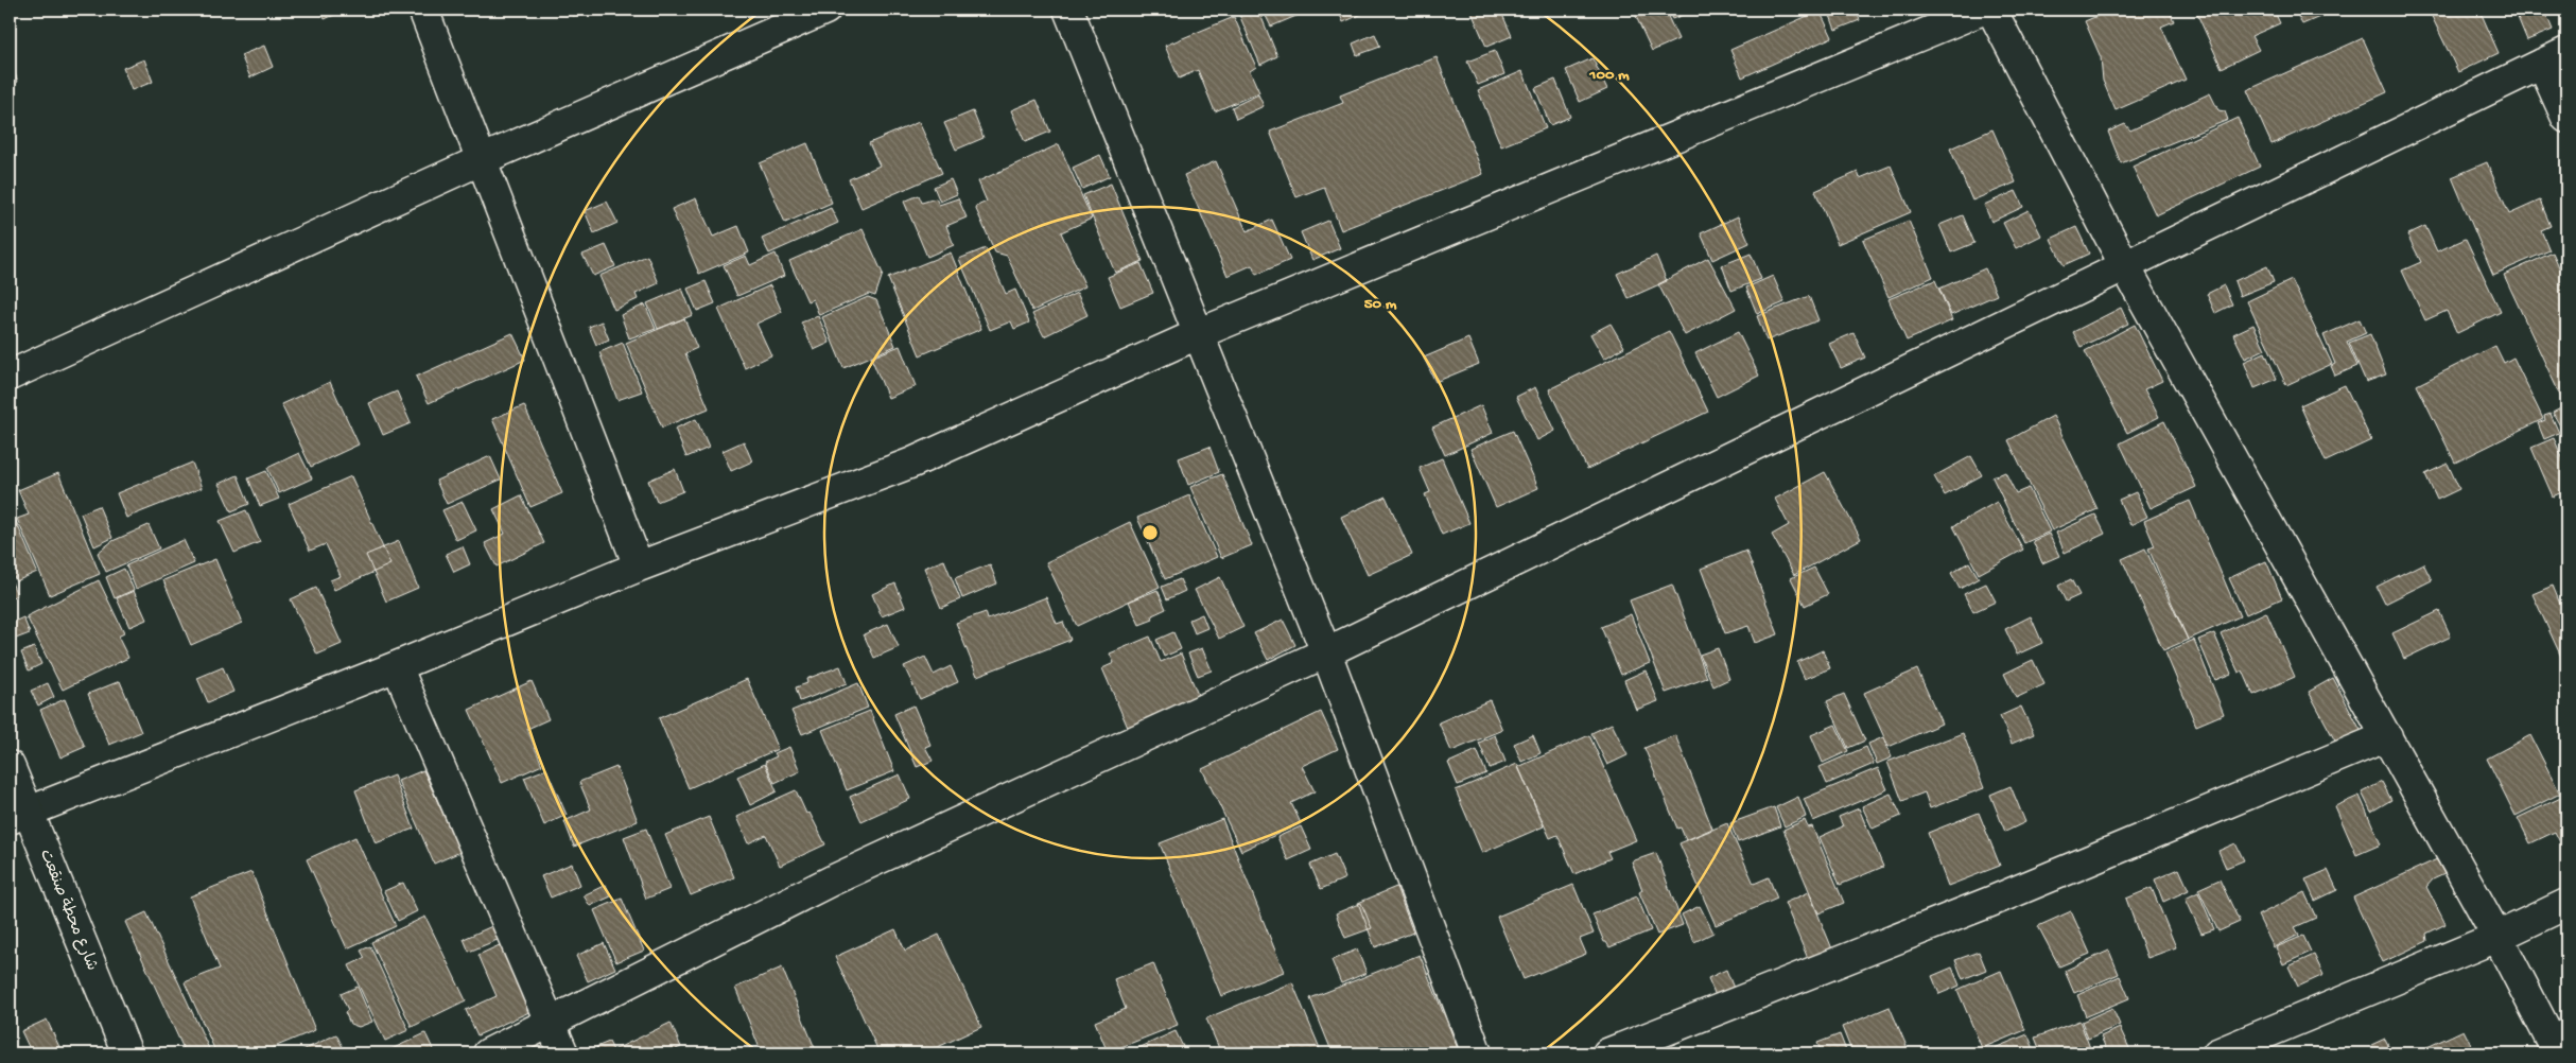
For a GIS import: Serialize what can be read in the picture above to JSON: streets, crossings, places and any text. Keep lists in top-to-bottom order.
{
  "streets": {
    "street": ["شارع محطة صنقعت"]
  },
  "rings": ["100 m", "50 m"]
}
